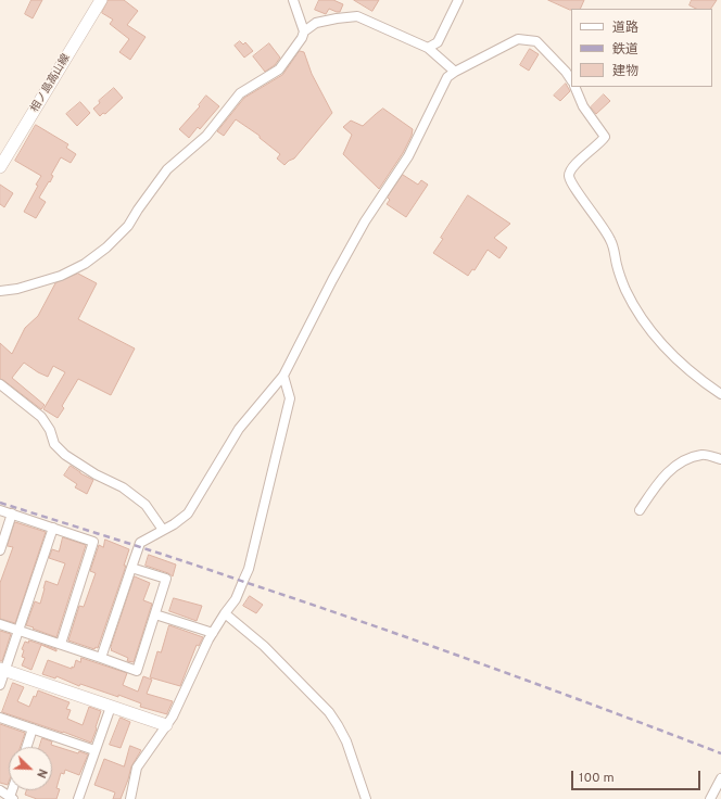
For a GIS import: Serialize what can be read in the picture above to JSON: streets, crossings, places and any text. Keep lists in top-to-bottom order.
{
  "streets": {
    "main road": ["相ノ島高山線"]
  },
  "legend": ["道路", "鉄道", "建物"],
  "scale_bar": "100 m",
  "north": "bottom right"
}
